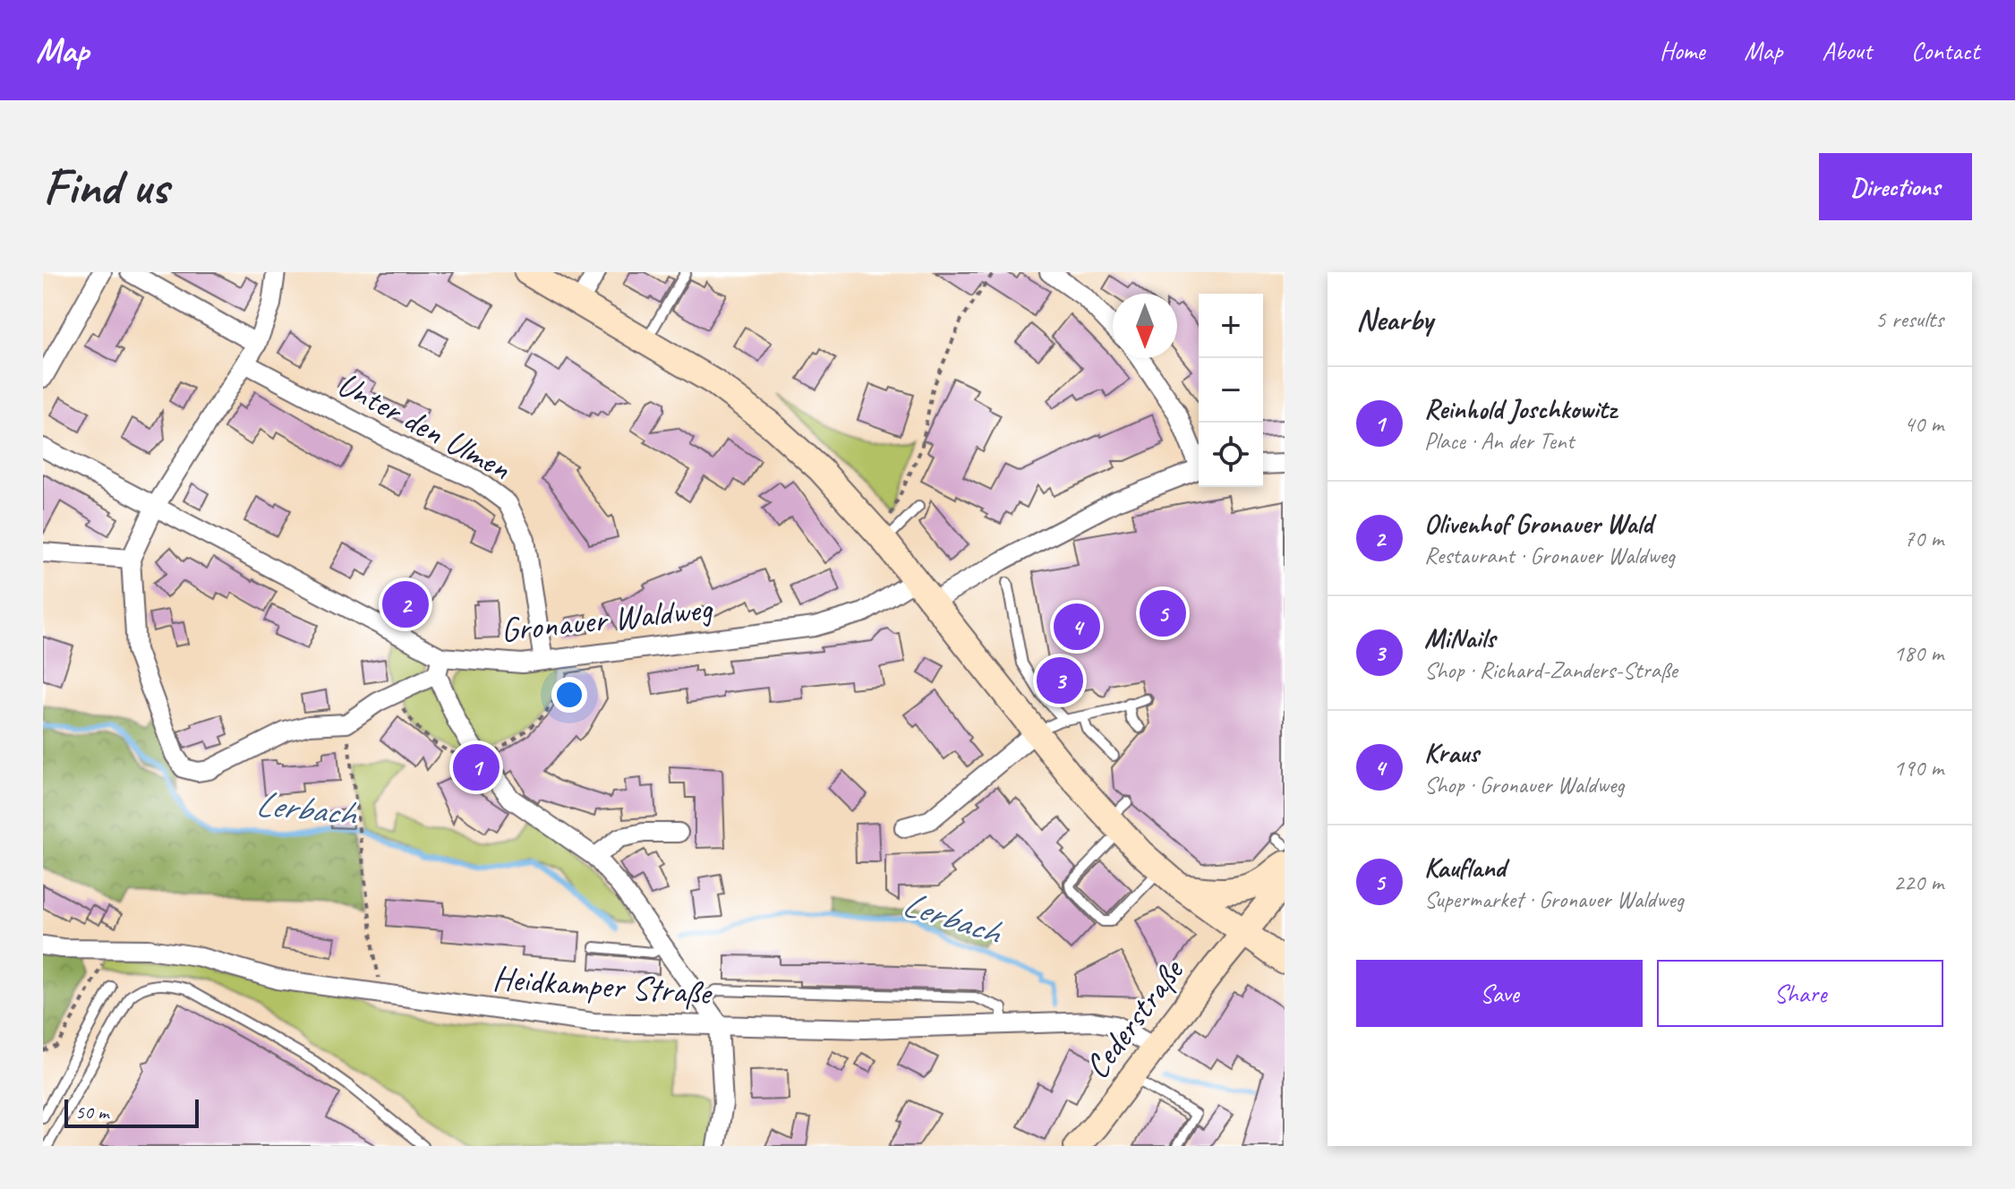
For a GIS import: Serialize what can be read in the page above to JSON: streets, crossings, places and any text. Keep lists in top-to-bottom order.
{
  "streets": {
    "street": [
      "Unter den Ulmen",
      "Gronauer Waldweg",
      "Heidkamper Straße",
      "Cederstraße"
    ]
  },
  "crossings": [
    ["Unter den Ulmen", "Gronauer Waldweg"],
    ["Heidkamper Straße", "Cederstraße"]
  ],
  "water": ["Lerbach"],
  "scale_bar": "50 m",
  "north": "bottom",
  "page": {
    "header": "Map",
    "nav": [
      "Home",
      "Map",
      "About",
      "Contact"
    ],
    "buttons": [
      "Directions",
      ["Save", "Share"]
    ],
    "title": "Find us",
    "heading": ["Nearby", "5 results"],
    "map_buttons": ["+", "−"],
    "list": [
      {
        "mark": "1",
        "name": "Reinhold Joschkowitz",
        "note": "Place · An der Tent",
        "value": "40 m"
      },
      {
        "mark": "2",
        "name": "Olivenhof Gronauer Wald",
        "note": "Restaurant · Gronauer Waldweg",
        "value": "70 m"
      },
      {
        "mark": "3",
        "name": "MiNails",
        "note": "Shop · Richard-Zanders-Straße",
        "value": "180 m"
      },
      {
        "mark": "4",
        "name": "Kraus",
        "note": "Shop · Gronauer Waldweg",
        "value": "190 m"
      },
      {
        "mark": "5",
        "name": "Kaufland",
        "note": "Supermarket · Gronauer Waldweg",
        "value": "220 m"
      }
    ],
    "pins": [
      "2",
      "5",
      "4",
      "3",
      "1"
    ],
    "scale": "50 m"
  }
}
